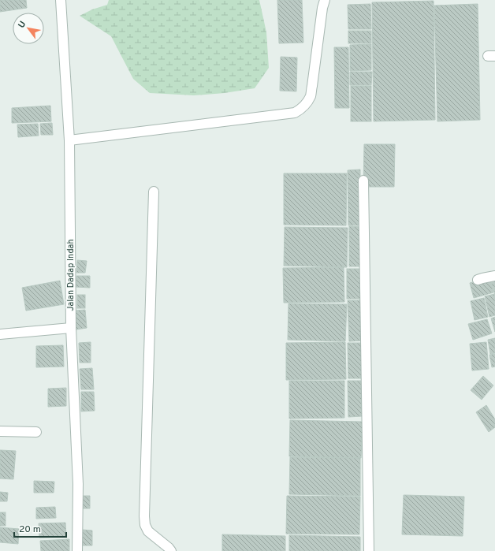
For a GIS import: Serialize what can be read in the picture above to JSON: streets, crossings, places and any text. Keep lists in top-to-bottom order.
{
  "streets": {
    "street": ["Jalan Dadap Indah"]
  },
  "scale_bar": "20 m",
  "north": "top left"
}
